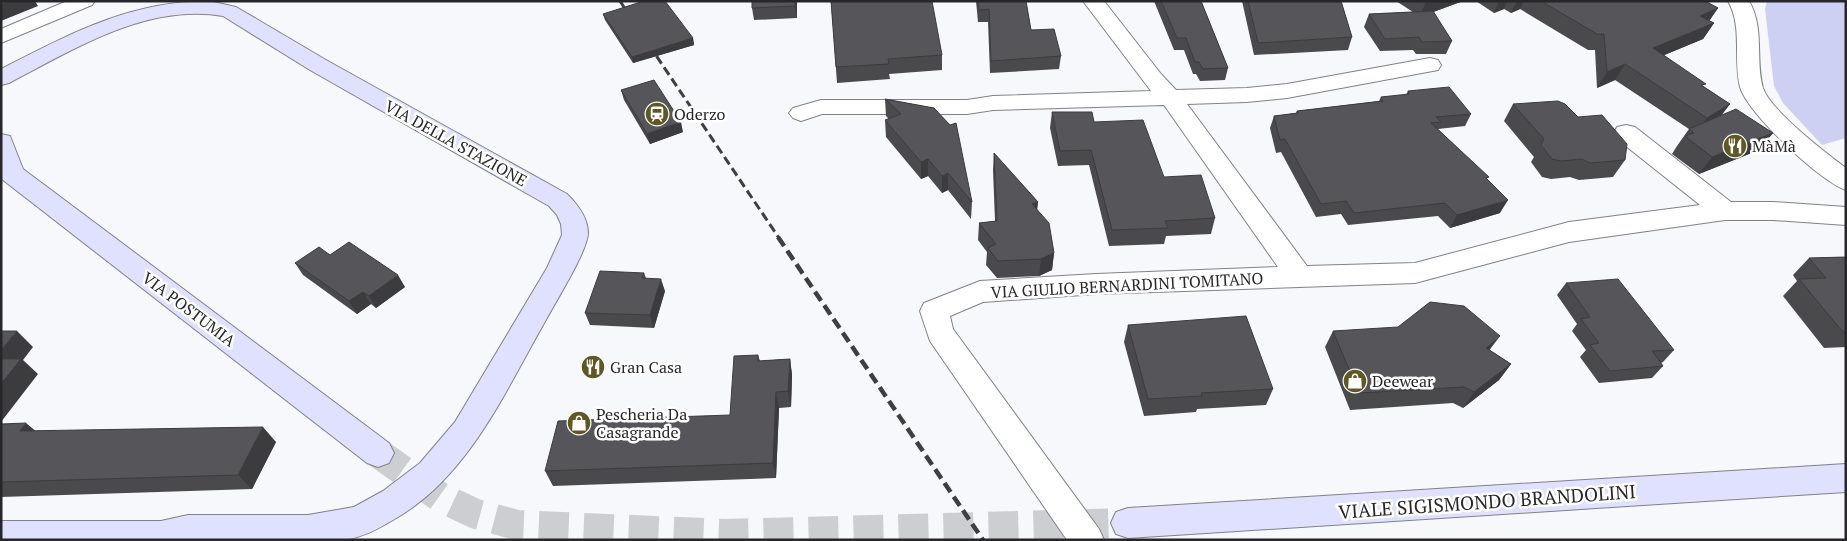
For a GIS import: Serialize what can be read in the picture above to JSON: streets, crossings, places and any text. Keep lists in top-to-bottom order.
{
  "streets": {
    "street": [
      "VIA DELLA STAZIONE",
      "VIA GIULIO BERNARDINI TOMITANO",
      "VIA POSTUMIA",
      "VIALE SIGISMONDO BRANDOLINI"
    ]
  },
  "places": {
    "station": ["Oderzo"],
    "restaurant": ["MàMà", "Gran Casa"],
    "shop": ["Deewear", "Pescheria Da Casagrande"]
  }
}
